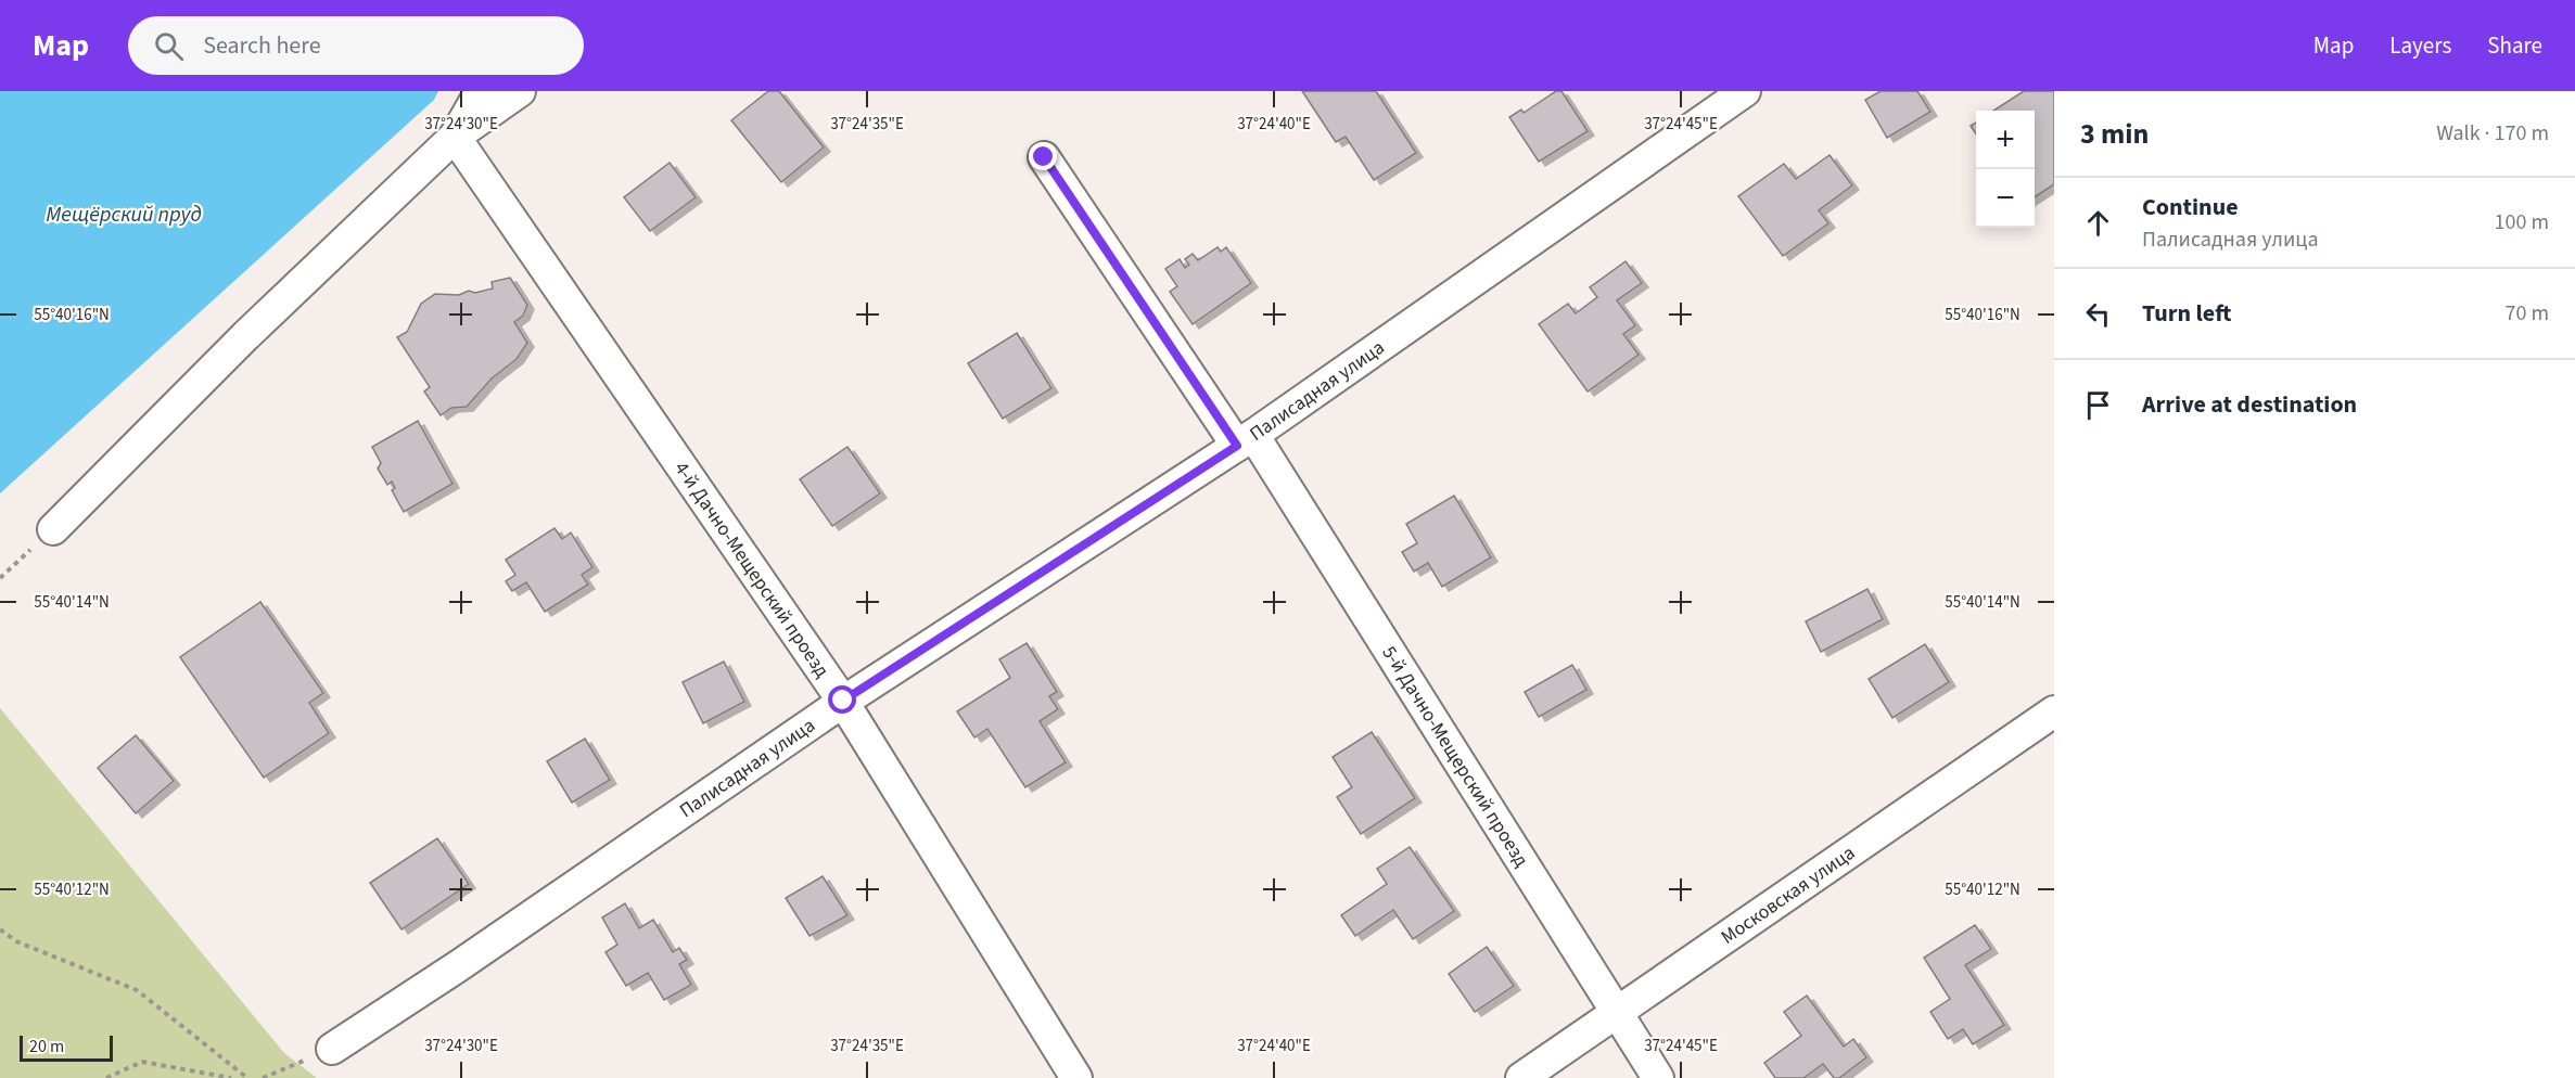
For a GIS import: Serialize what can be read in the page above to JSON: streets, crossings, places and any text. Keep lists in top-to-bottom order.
{
  "streets": {
    "street": [
      "Палисадная улица",
      "4-й Дачно-Мещерский проезд",
      "5-й Дачно-Мещерский проезд",
      "Московская улица"
    ]
  },
  "crossings": [
    ["Палисадная улица", "4-й Дачно-Мещерский проезд"],
    ["Палисадная улица", "5-й Дачно-Мещерский проезд"],
    ["5-й Дачно-Мещерский проезд", "Московская улица"]
  ],
  "water": ["Мещёрский пруд"],
  "scale_bar": "20 m",
  "page": {
    "header": "Map",
    "search": "Search here",
    "nav": ["Map", "Layers", "Share"],
    "heading": ["3 min", "Walk · 170 m"],
    "map_buttons": ["+", "−"],
    "list": [
      ["Continue", "Палисадная улица", "100 m"],
      ["Turn left", "70 m"],
      "Arrive at destination"
    ],
    "scale": "20 m"
  },
  "coordinates": [
    "37°24'30\"E",
    "37°24'35\"E",
    "37°24'40\"E",
    "37°24'45\"E",
    "55°40'16\"N",
    "55°40'14\"N",
    "55°40'12\"N"
  ]
}
